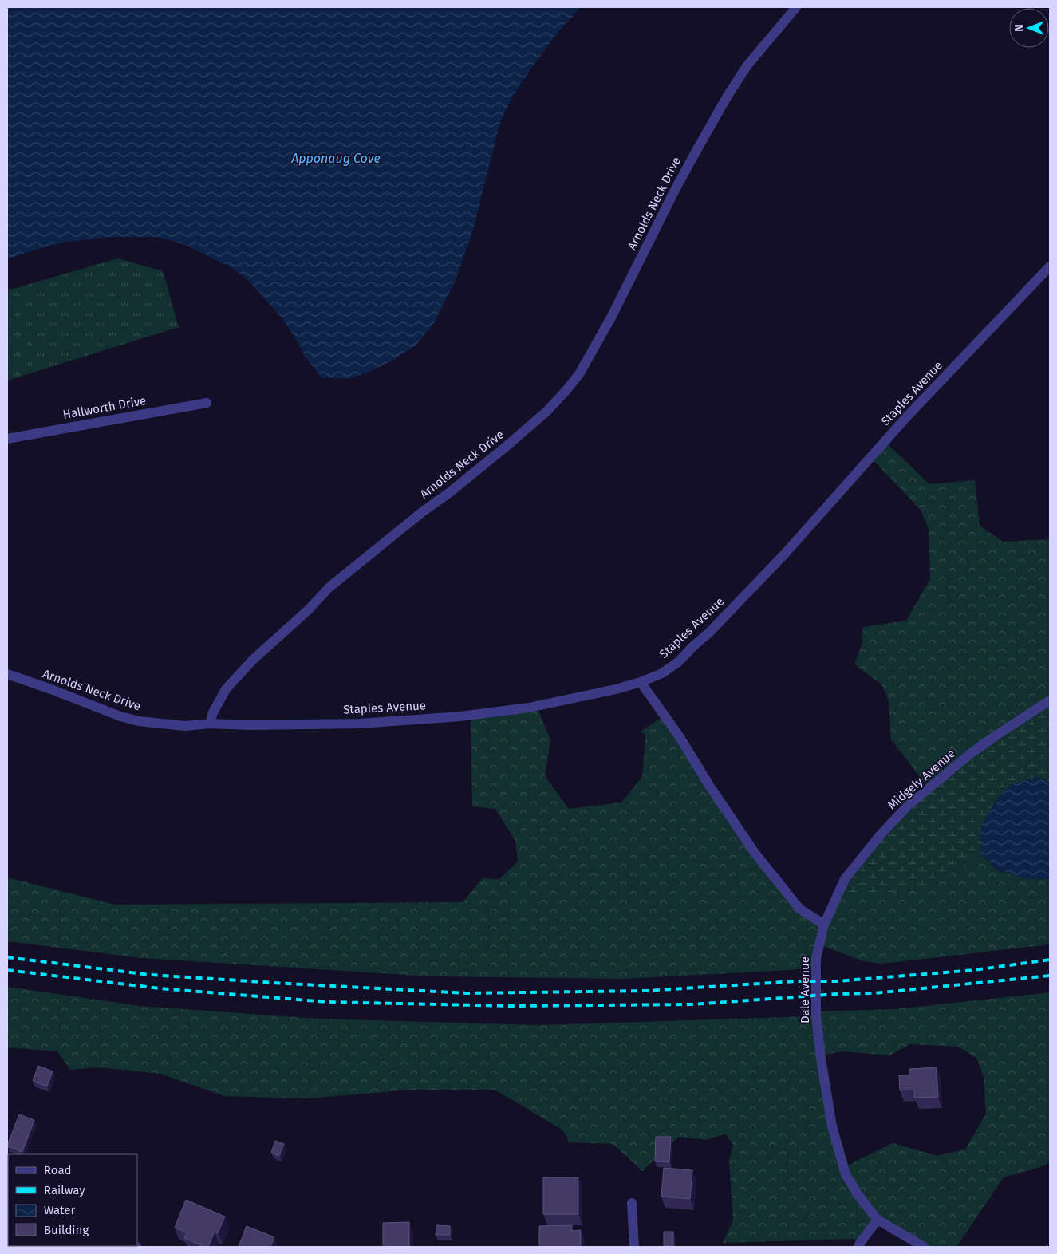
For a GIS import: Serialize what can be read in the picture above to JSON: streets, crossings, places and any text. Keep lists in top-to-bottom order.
{
  "streets": {
    "street": [
      "Arnolds Neck Drive",
      "Staples Avenue",
      "Hallworth Drive",
      "Midgely Avenue",
      "Dale Avenue"
    ]
  },
  "crossings": [
    ["Arnolds Neck Drive", "Staples Avenue"],
    ["Midgely Avenue", "Dale Avenue"]
  ],
  "water": ["Apponaug Cove"],
  "legend": [
    "Road",
    "Railway",
    "Water",
    "Building"
  ],
  "north": "left"
}
